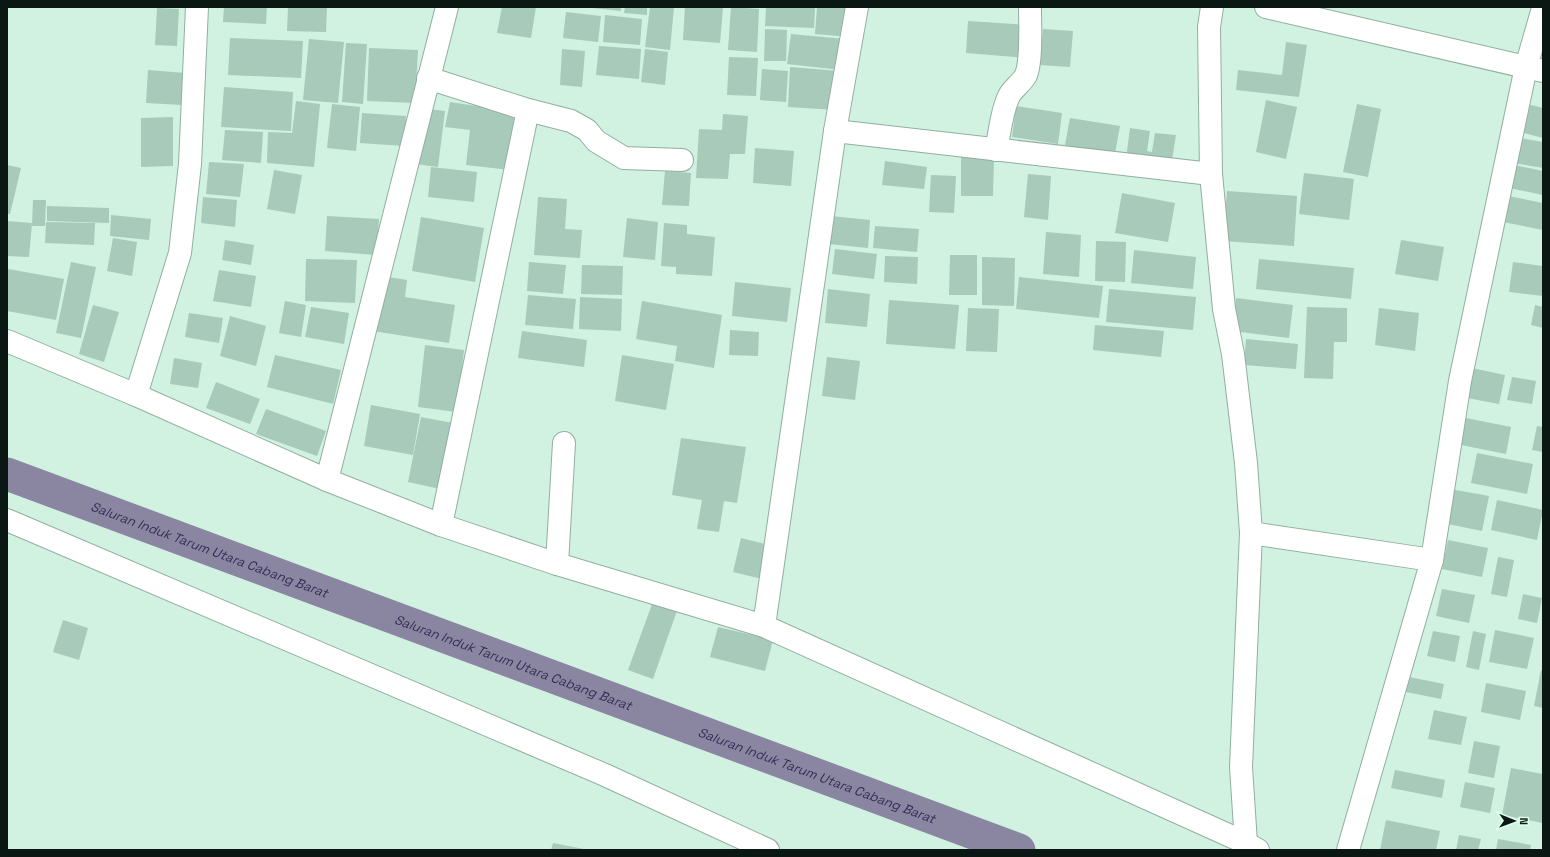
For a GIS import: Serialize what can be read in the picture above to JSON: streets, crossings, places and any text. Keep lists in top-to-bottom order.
{
  "water": ["Saluran Induk Tarum Utara Cabang Barat"],
  "north": "right"
}
